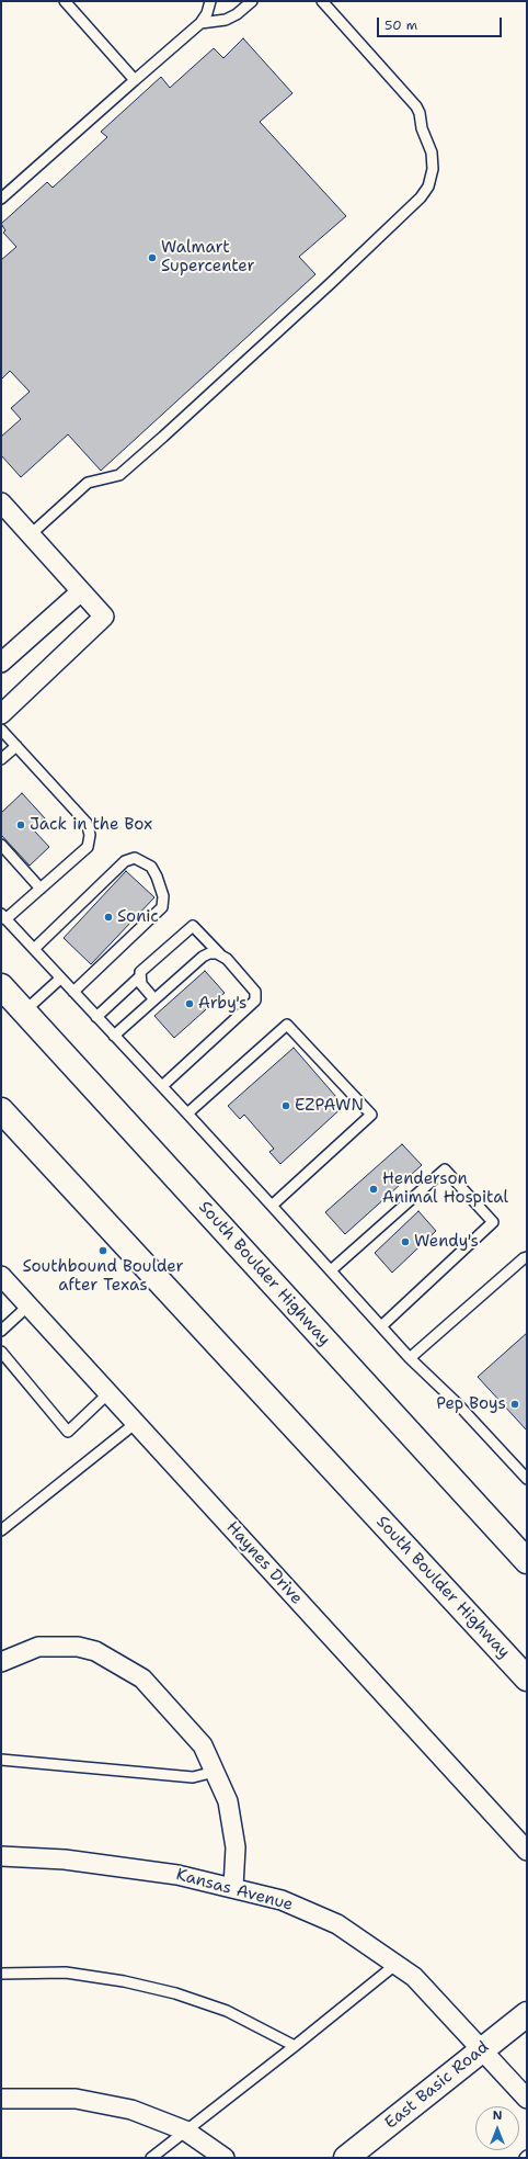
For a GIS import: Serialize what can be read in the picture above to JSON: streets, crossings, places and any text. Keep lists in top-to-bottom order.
{
  "streets": {
    "main road": ["South Boulder Highway", "East Basic Road"],
    "street": ["Haynes Drive", "Kansas Avenue"]
  },
  "crossings": [
    ["Kansas Avenue", "East Basic Road"]
  ],
  "places": [
    "Walmart Supercenter",
    "Jack in the Box",
    "Sonic",
    "Arby's",
    "EZPAWN",
    "Henderson Animal Hospital",
    "Wendy's",
    "Southbound Boulder after Texas",
    "Pep Boys"
  ],
  "scale_bar": "50 m",
  "north": "top"
}
